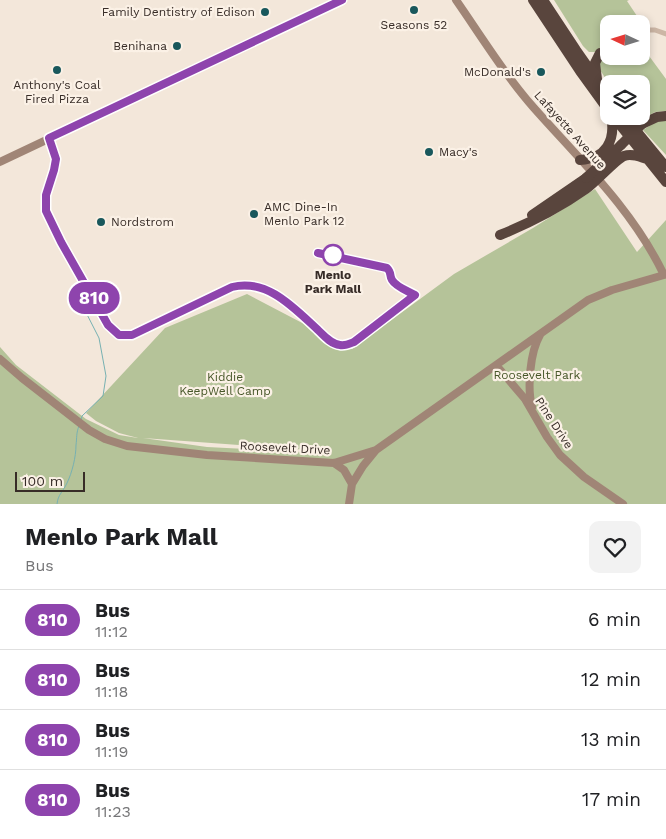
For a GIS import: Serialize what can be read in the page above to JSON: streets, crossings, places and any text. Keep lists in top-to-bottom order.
{
  "streets": {
    "street": ["Lafayette Avenue", "Pine Drive", "Roosevelt Drive"]
  },
  "crossings": [
    ["Lafayette Avenue", "Roosevelt Drive"],
    ["Pine Drive", "Roosevelt Drive"]
  ],
  "parks": ["Roosevelt Park", "Kiddie KeepWell Camp"],
  "places": [
    "Seasons 52",
    "Family Dentistry of Edison",
    "Benihana",
    "Anthony's Coal Fired Pizza",
    "McDonald's",
    "Macy's",
    "AMC Dine-In Menlo Park 12",
    "Nordstrom",
    "Menlo Park Mall"
  ],
  "lines": ["bus line 810"],
  "scale_bar": "100 m",
  "north": "left",
  "page": {
    "on_map": "810",
    "scale": "100 m",
    "heading": ["Menlo Park Mall", "Bus"],
    "list": [
      {
        "mark": "810",
        "name": "Bus",
        "note": "11:12",
        "value": "6 min"
      },
      {
        "mark": "810",
        "name": "Bus",
        "note": "11:18",
        "value": "12 min"
      },
      {
        "mark": "810",
        "name": "Bus",
        "note": "11:19",
        "value": "13 min"
      },
      {
        "mark": "810",
        "name": "Bus",
        "note": "11:23",
        "value": "17 min"
      }
    ]
  }
}
